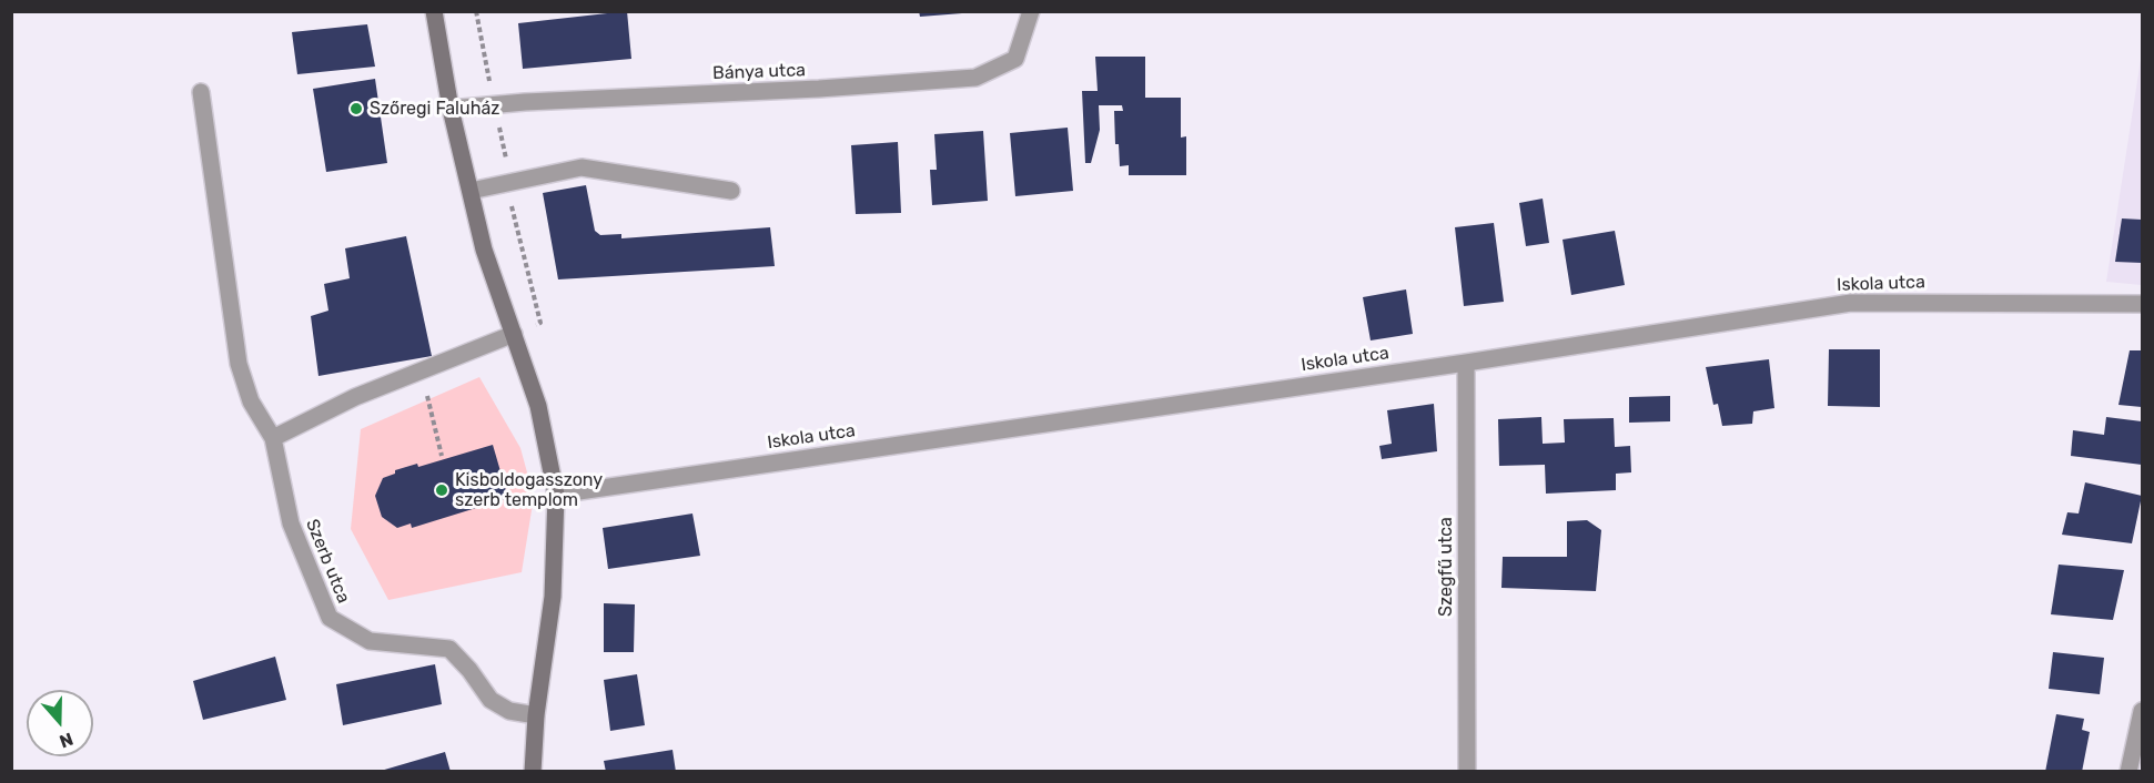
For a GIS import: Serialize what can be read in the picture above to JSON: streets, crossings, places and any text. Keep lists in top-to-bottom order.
{
  "streets": {
    "street": [
      "Bánya utca",
      "Iskola utca",
      "Szerb utca",
      "Szegfű utca"
    ]
  },
  "crossings": [
    ["Iskola utca", "Szegfű utca"]
  ],
  "places": ["Szőregi Faluház", "Kisboldogasszony szerb templom"],
  "north": "bottom"
}
